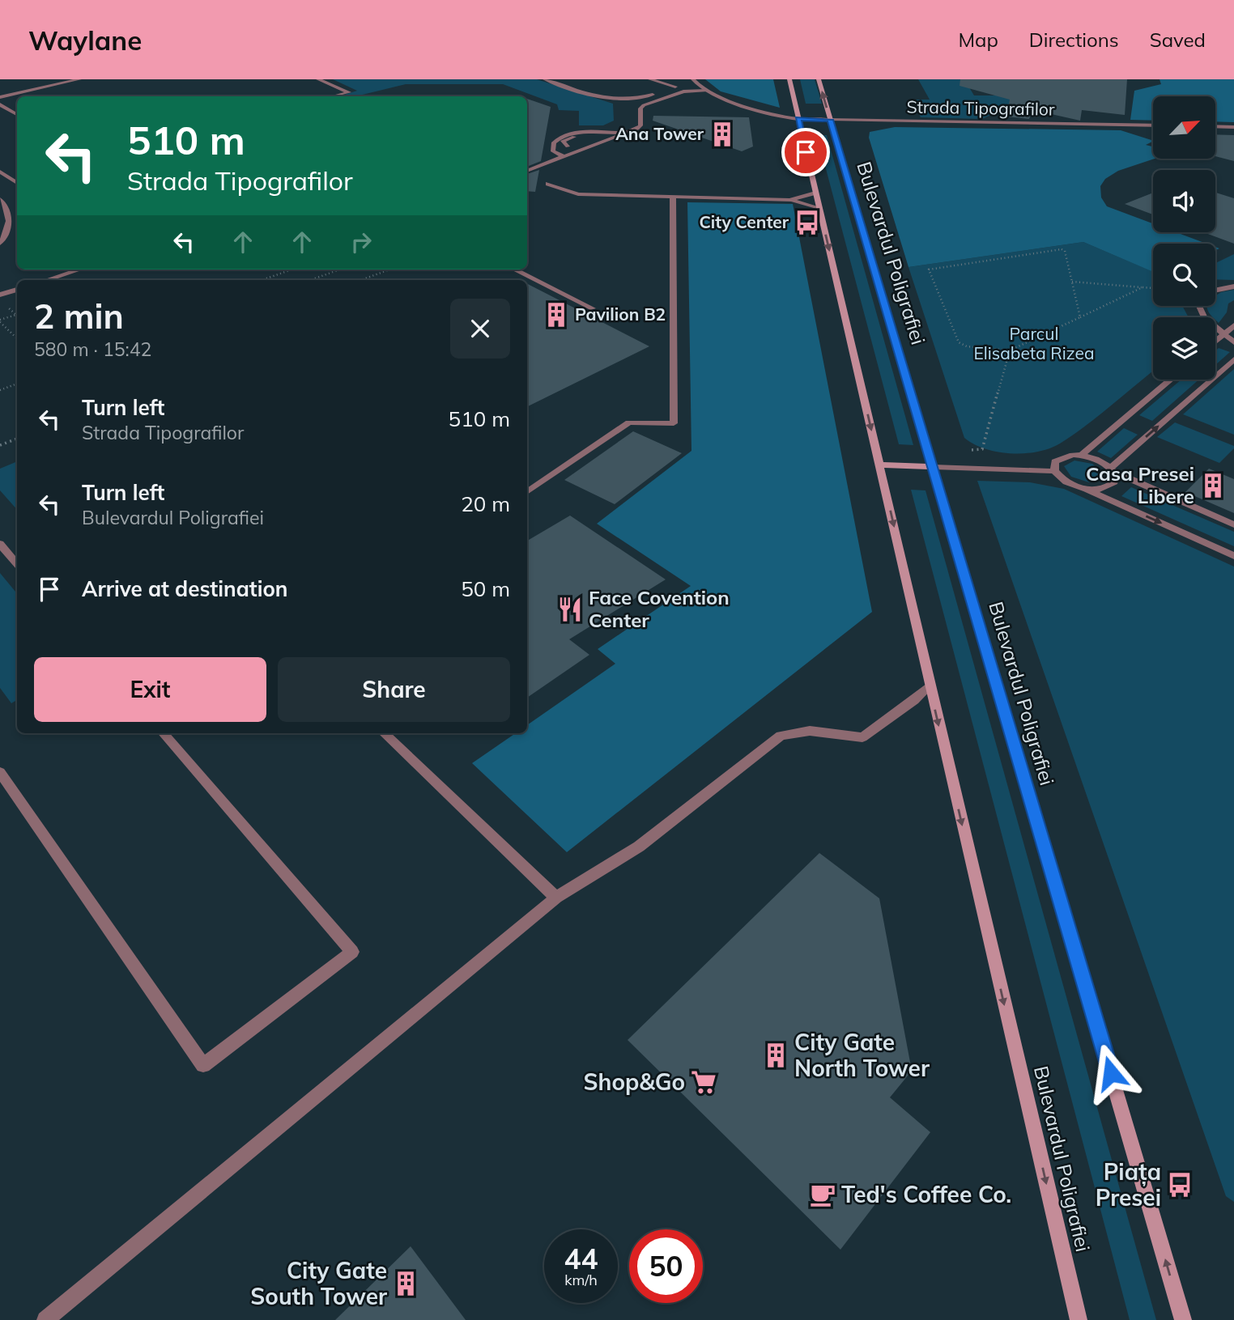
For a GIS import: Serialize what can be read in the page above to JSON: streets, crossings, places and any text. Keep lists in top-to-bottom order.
{
  "streets": {
    "main road": ["Bulevardul Poligrafiei"],
    "street": ["Strada Tipografilor"]
  },
  "crossings": [
    ["Strada Tipografilor", "Bulevardul Poligrafiei"]
  ],
  "parks": ["Parcul Elisabeta Rizea"],
  "places": {
    "building": [
      "Ana Tower",
      "Pavilion B2",
      "Casa Presei Libere",
      "City Gate North Tower",
      "City Gate South Tower"
    ],
    "bus stop": ["City Center", "Piața Presei"],
    "restaurant": ["Face Covention Center"],
    "supermarket": ["Shop&Go"],
    "cafe": ["Ted's Coffee Co."]
  },
  "north": "top right",
  "page": {
    "header": "Waylane",
    "nav": ["Map", "Directions", "Saved"],
    "turn": ["510 m", "Strada Tipografilor"],
    "heading": ["2 min", "580 m · 15:42"],
    "list": [
      {
        "name": "Turn left",
        "note": "Strada Tipografilor",
        "value": "510 m"
      },
      {
        "name": "Turn left",
        "note": "Bulevardul Poligrafiei",
        "value": "20 m"
      },
      {
        "name": "Arrive at destination",
        "value": "50 m"
      }
    ],
    "buttons": ["Exit", "Share"],
    "speed": "44 km/h",
    "limit": "50"
  }
}
